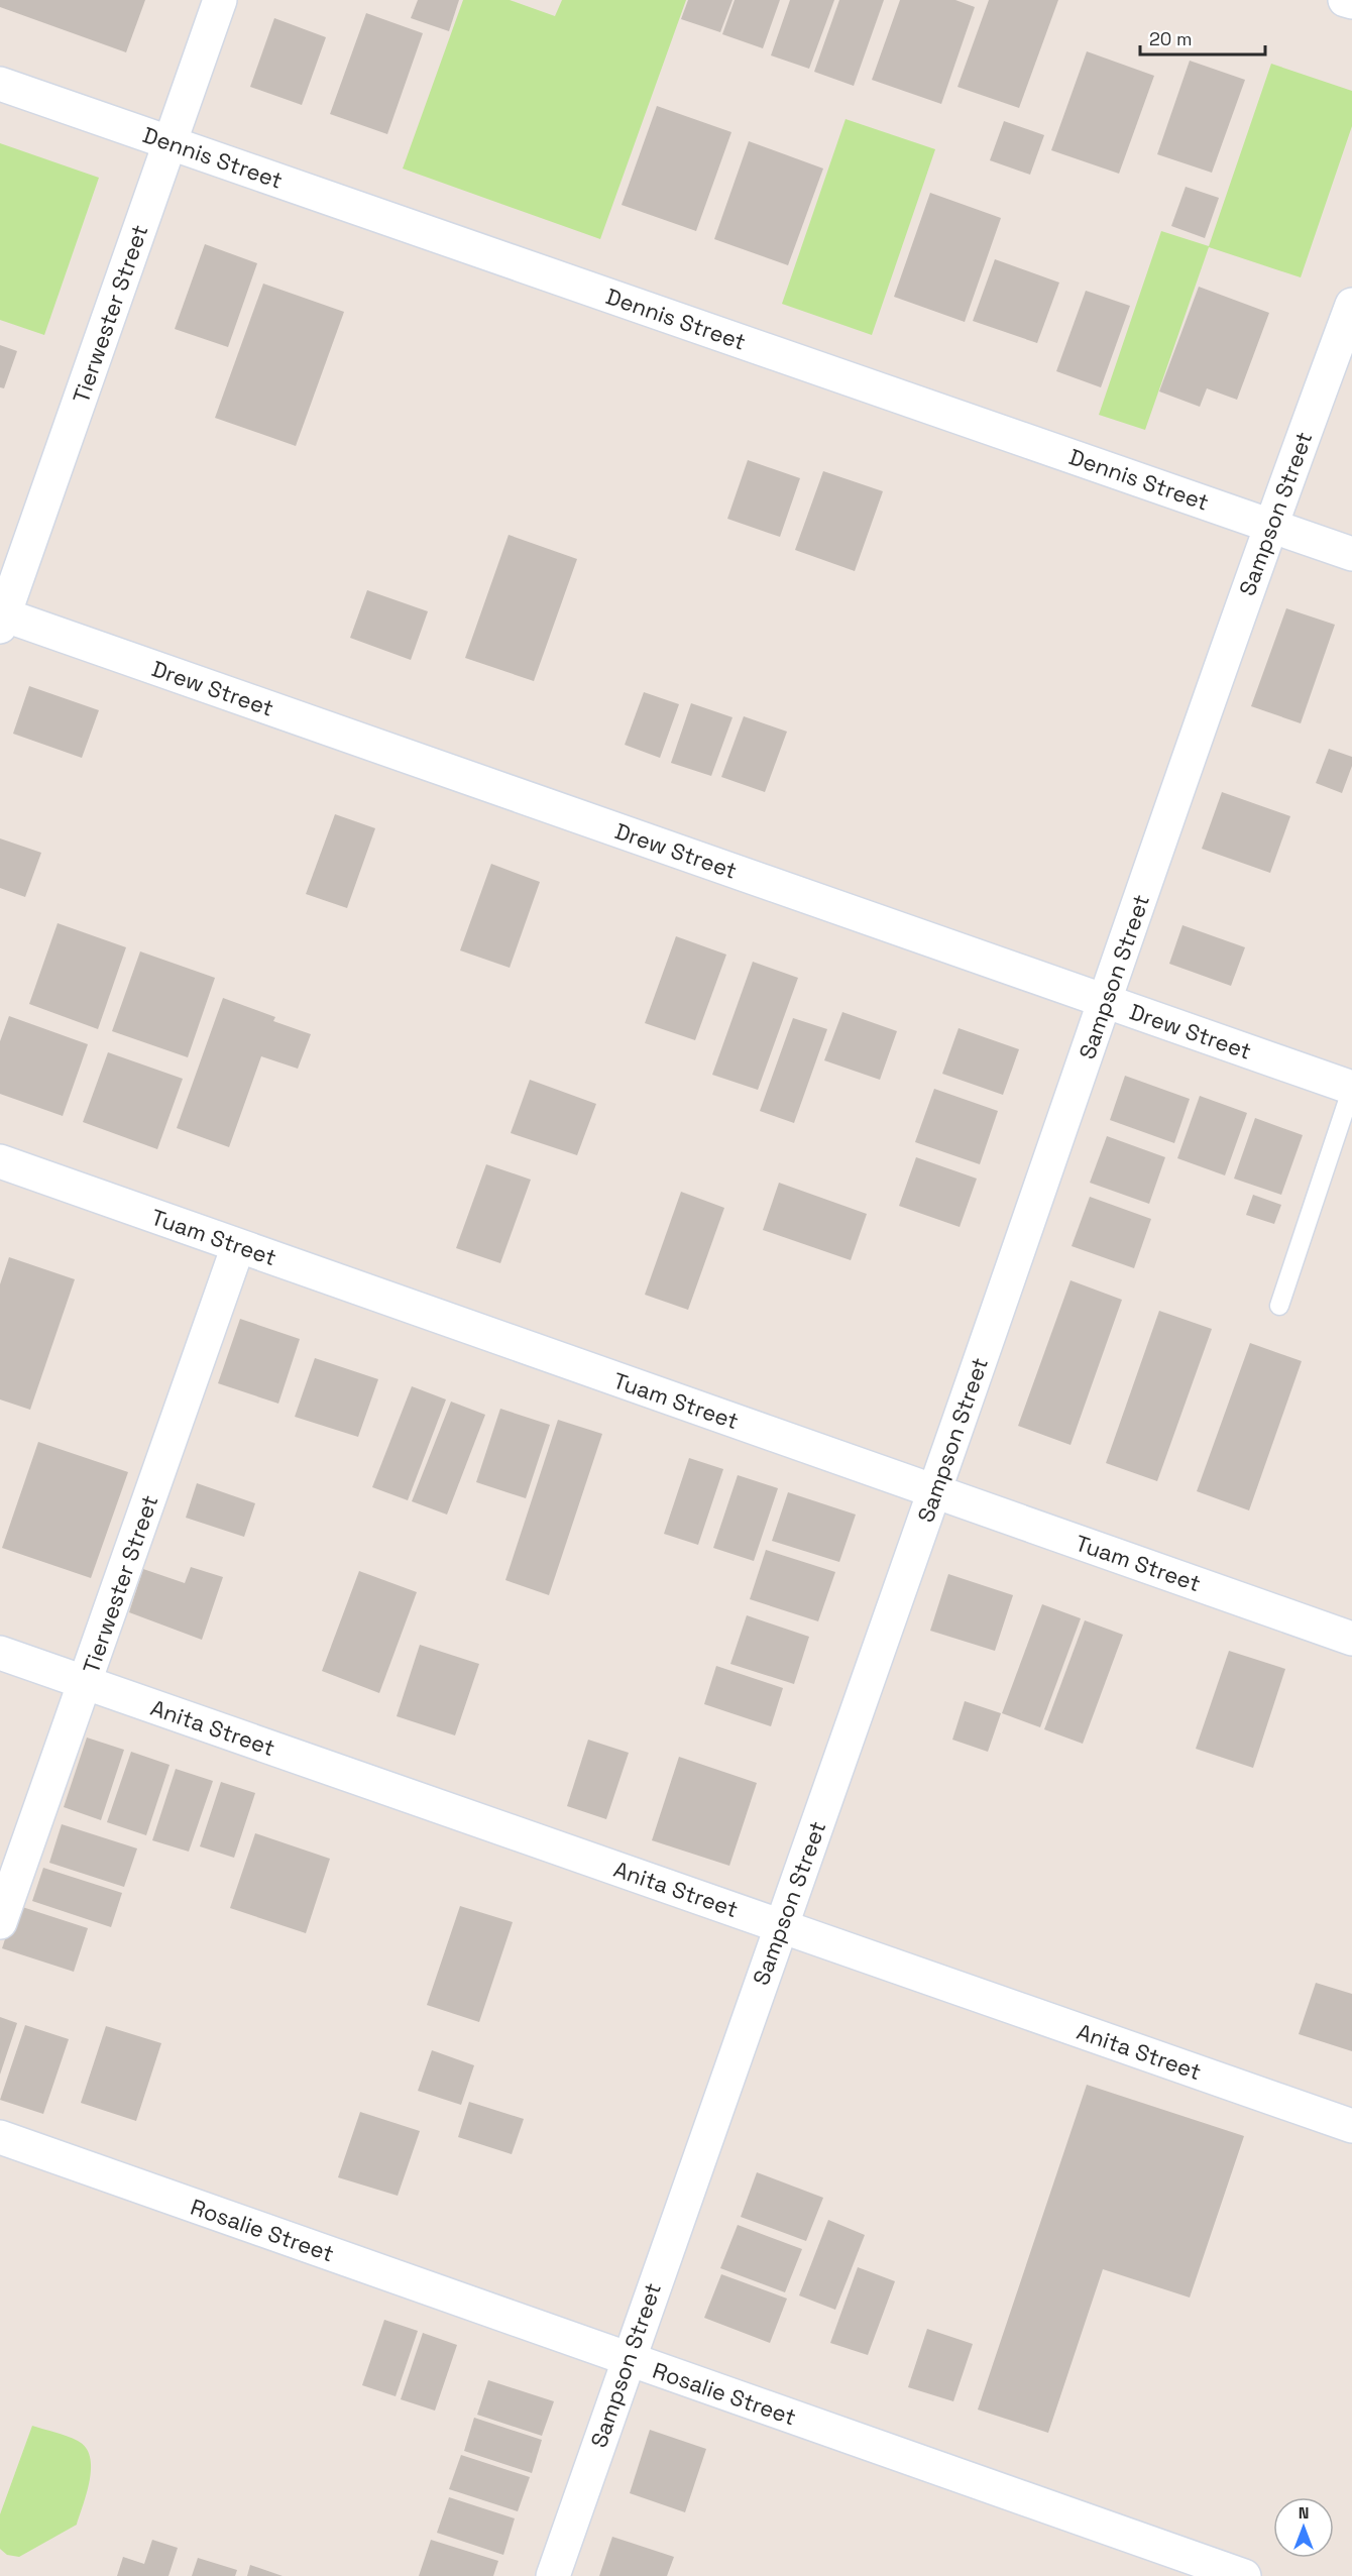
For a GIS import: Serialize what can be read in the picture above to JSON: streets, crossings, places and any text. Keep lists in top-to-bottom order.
{
  "streets": {
    "street": [
      "Dennis Street",
      "Tierwester Street",
      "Sampson Street",
      "Drew Street",
      "Tuam Street",
      "Anita Street",
      "Rosalie Street"
    ]
  },
  "crossings": [
    ["Dennis Street", "Tierwester Street"],
    ["Dennis Street", "Sampson Street"],
    ["Tierwester Street", "Drew Street"],
    ["Tierwester Street", "Tuam Street"],
    ["Tierwester Street", "Anita Street"],
    ["Sampson Street", "Drew Street"],
    ["Sampson Street", "Tuam Street"],
    ["Sampson Street", "Anita Street"],
    ["Sampson Street", "Rosalie Street"]
  ],
  "scale_bar": "20 m",
  "north": "top"
}
